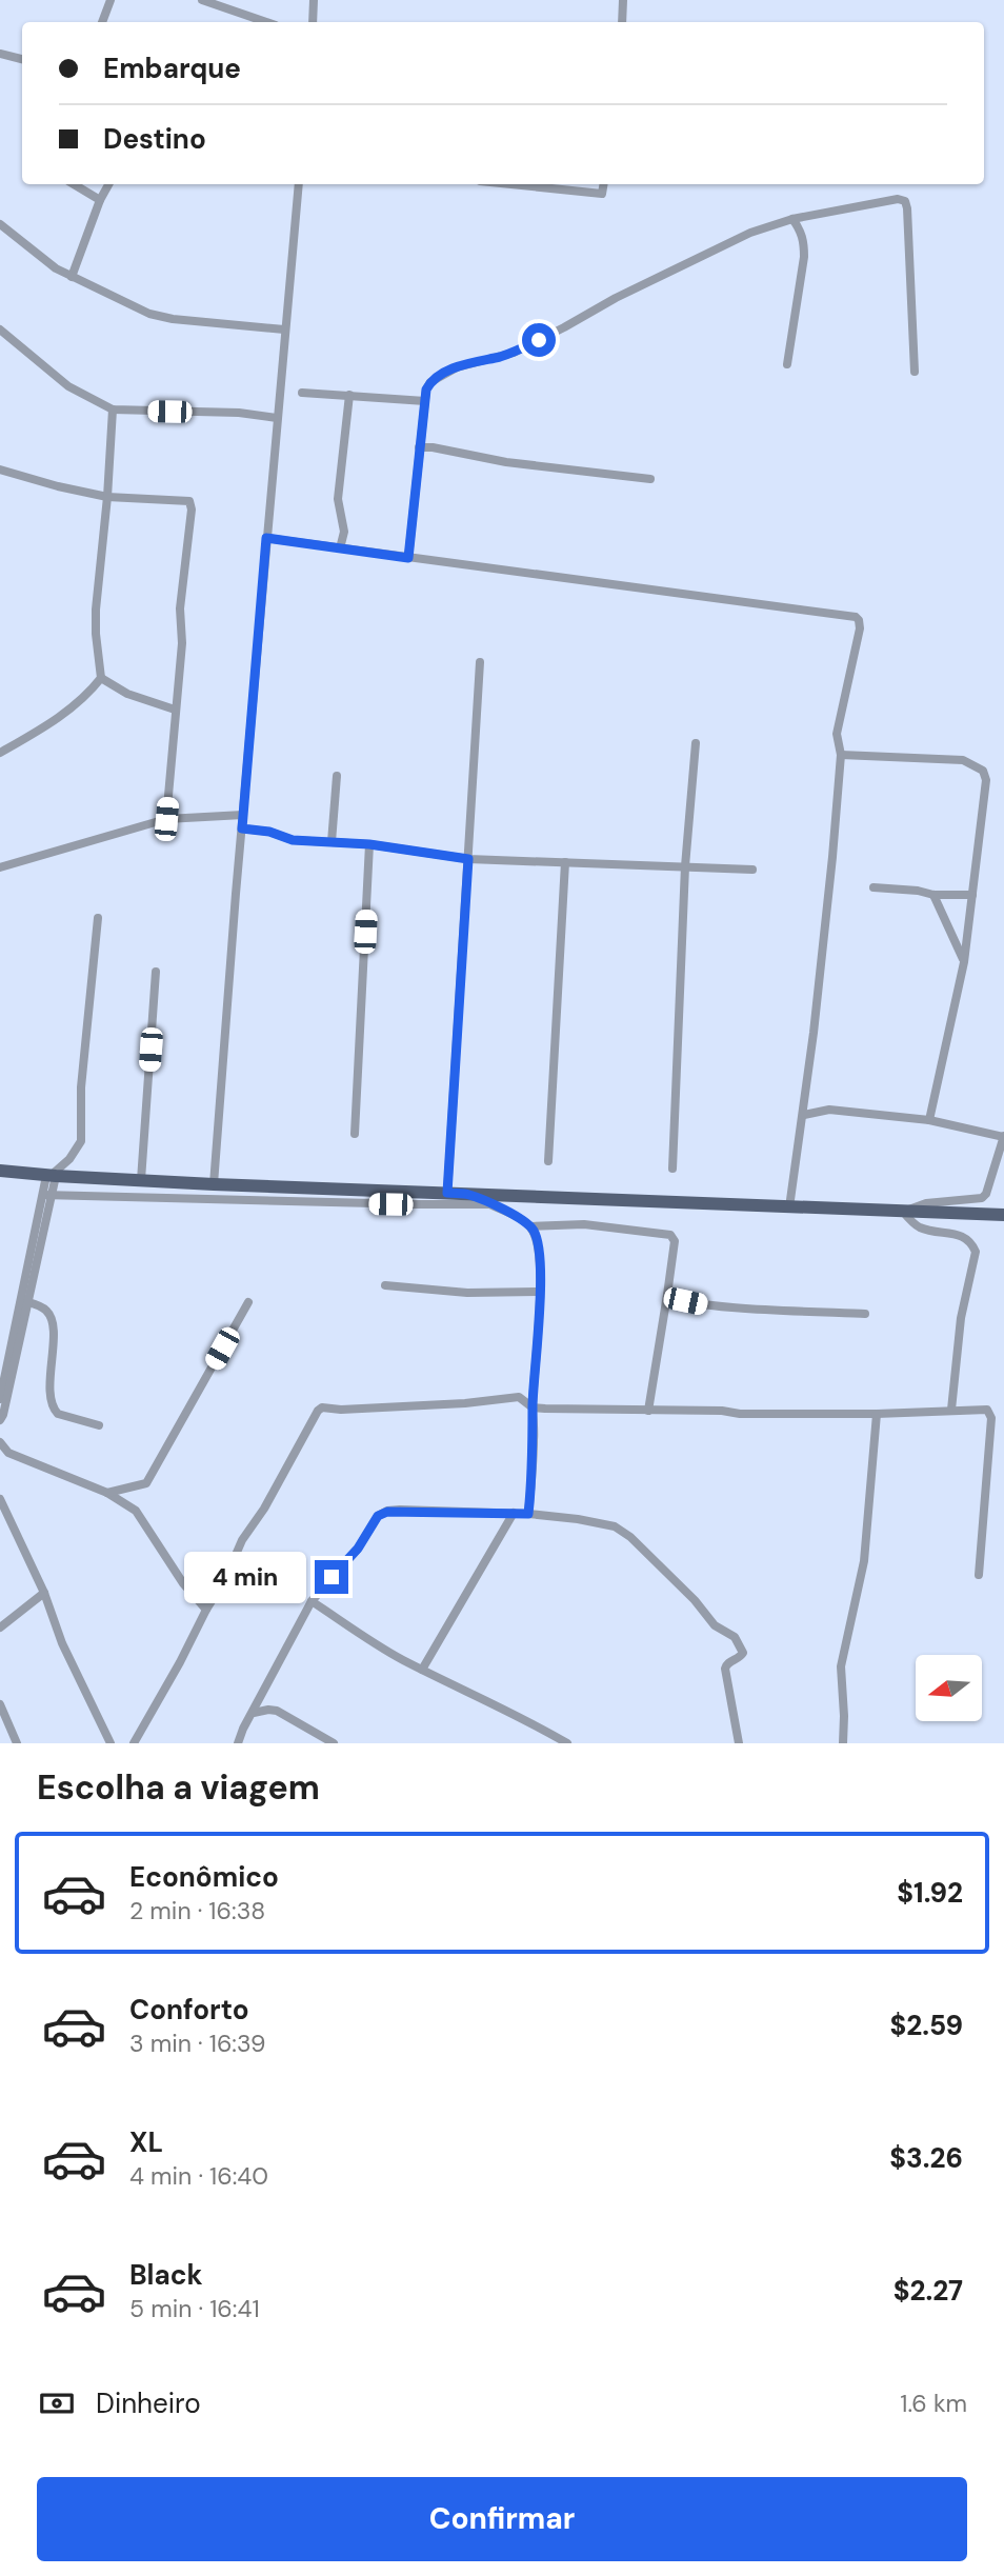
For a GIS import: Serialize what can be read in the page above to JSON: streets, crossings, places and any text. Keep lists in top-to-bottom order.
{
  "north": "left",
  "page": {
    "banner": ["Embarque", "Destino"],
    "bubble": "4 min",
    "heading": "Escolha a viagem",
    "list": [
      {
        "name": "Econômico",
        "note": "2 min · 16:38",
        "value": "$1.92"
      },
      {
        "name": "Conforto",
        "note": "3 min · 16:39",
        "value": "$2.59"
      },
      {
        "name": "XL",
        "note": "4 min · 16:40",
        "value": "$3.26"
      },
      {
        "name": "Black",
        "note": "5 min · 16:41",
        "value": "$2.27"
      }
    ],
    "pay": ["Dinheiro", "1.6 km"],
    "buttons": "Confirmar"
  }
}
